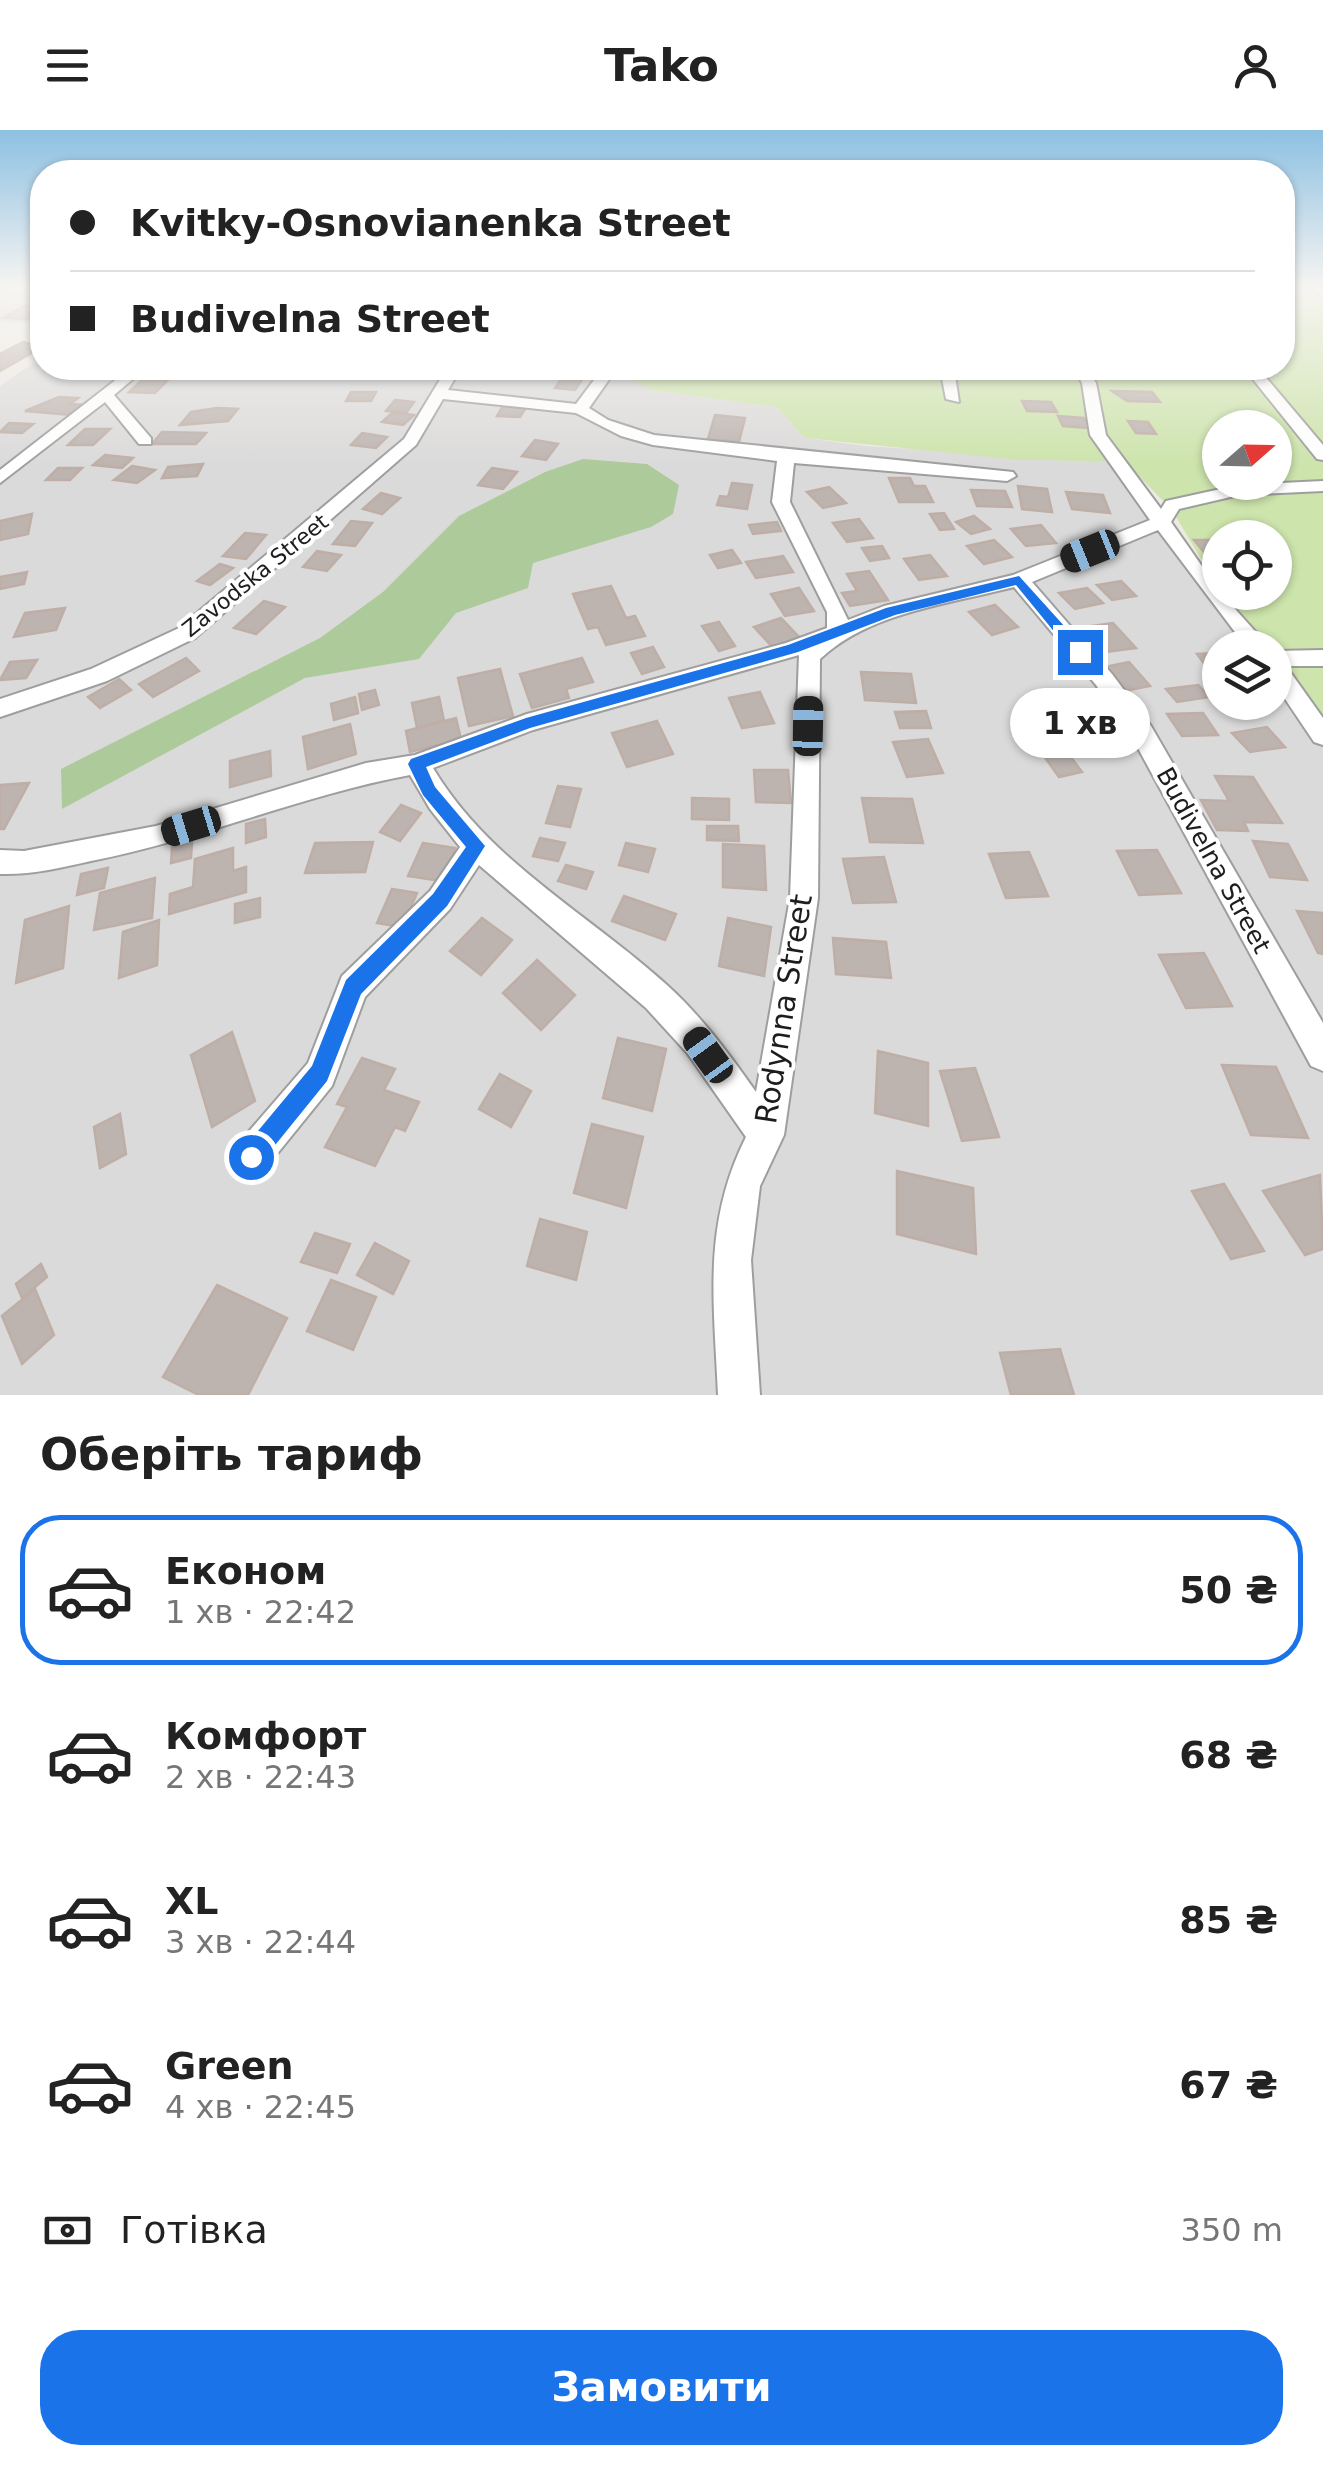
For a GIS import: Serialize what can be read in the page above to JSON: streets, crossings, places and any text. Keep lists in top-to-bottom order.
{
  "streets": {
    "street": ["Zavodska Street", "Budivelna Street", "Rodynna Street"]
  },
  "north": "right",
  "page": {
    "header": "Tako",
    "banner": ["Kvitky-Osnovianenka Street", "Budivelna Street"],
    "bubble": "1 хв",
    "heading": "Оберіть тариф",
    "list": [
      {
        "name": "Економ",
        "note": "1 хв · 22:42",
        "value": "50 ₴"
      },
      {
        "name": "Комфорт",
        "note": "2 хв · 22:43",
        "value": "68 ₴"
      },
      {
        "name": "XL",
        "note": "3 хв · 22:44",
        "value": "85 ₴"
      },
      {
        "name": "Green",
        "note": "4 хв · 22:45",
        "value": "67 ₴"
      }
    ],
    "pay": ["Готівка", "350 m"],
    "buttons": "Замовити"
  }
}
